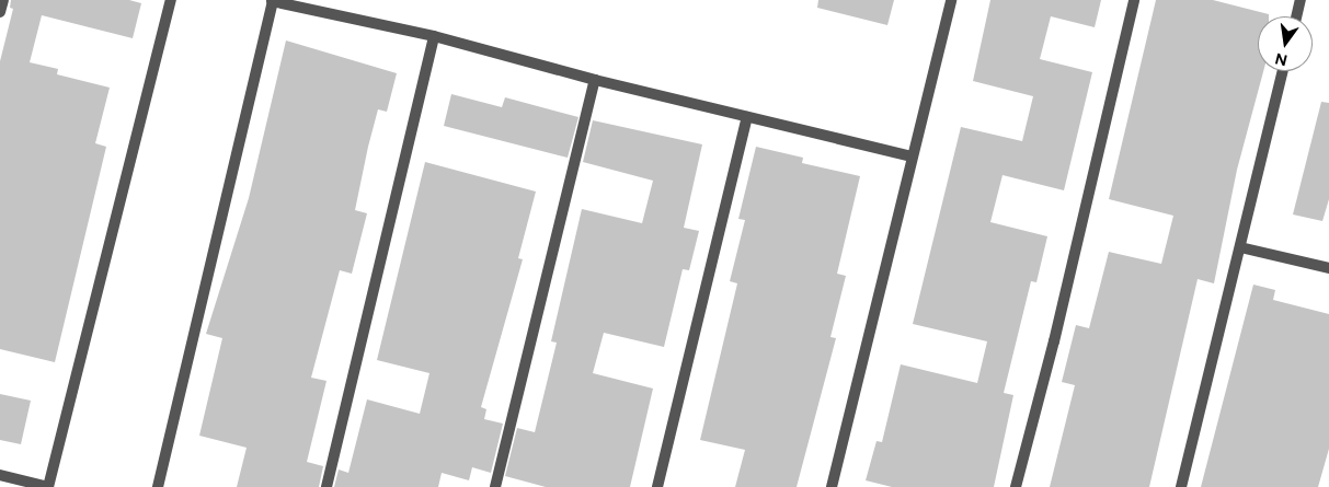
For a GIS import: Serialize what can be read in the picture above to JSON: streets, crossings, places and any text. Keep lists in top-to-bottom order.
{
  "north": "bottom"
}
